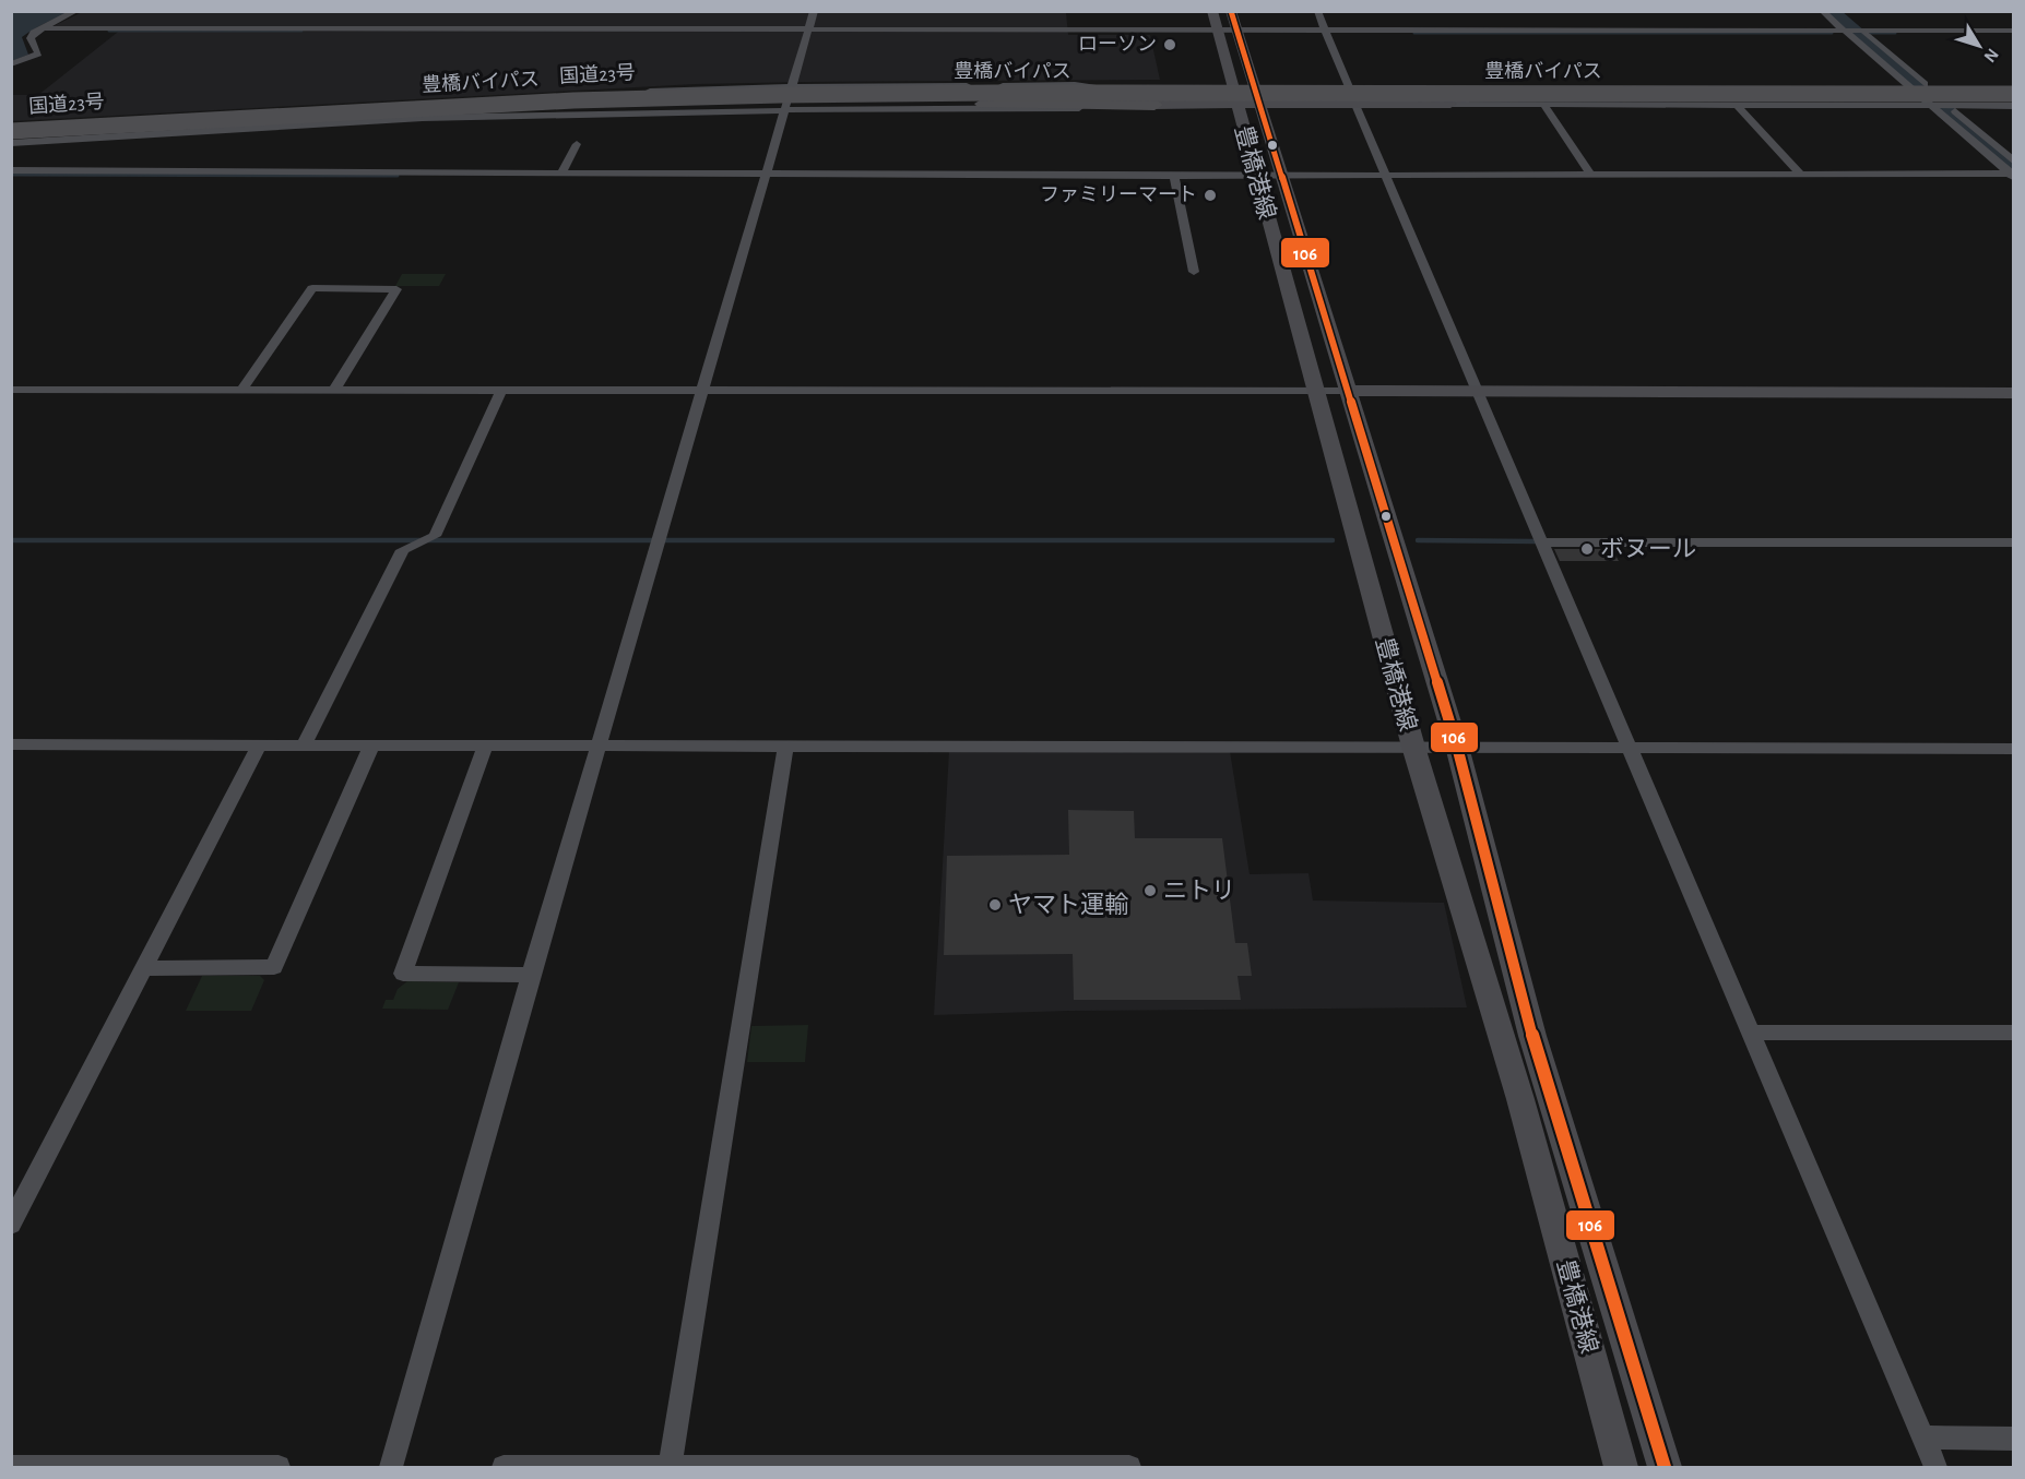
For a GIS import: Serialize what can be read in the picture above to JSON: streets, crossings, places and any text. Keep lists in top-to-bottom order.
{
  "streets": {
    "highway": ["豊橋バイパス"],
    "main road": ["豊橋港線"],
    "street": ["国道23号"]
  },
  "crossings": [
    ["豊橋バイパス", "国道23号"]
  ],
  "places": [
    "ローソン",
    "ファミリーマート",
    "ボヌール",
    "ニトリ",
    "ヤマト運輸"
  ],
  "lines": ["transit line 106"],
  "north": "bottom right"
}
